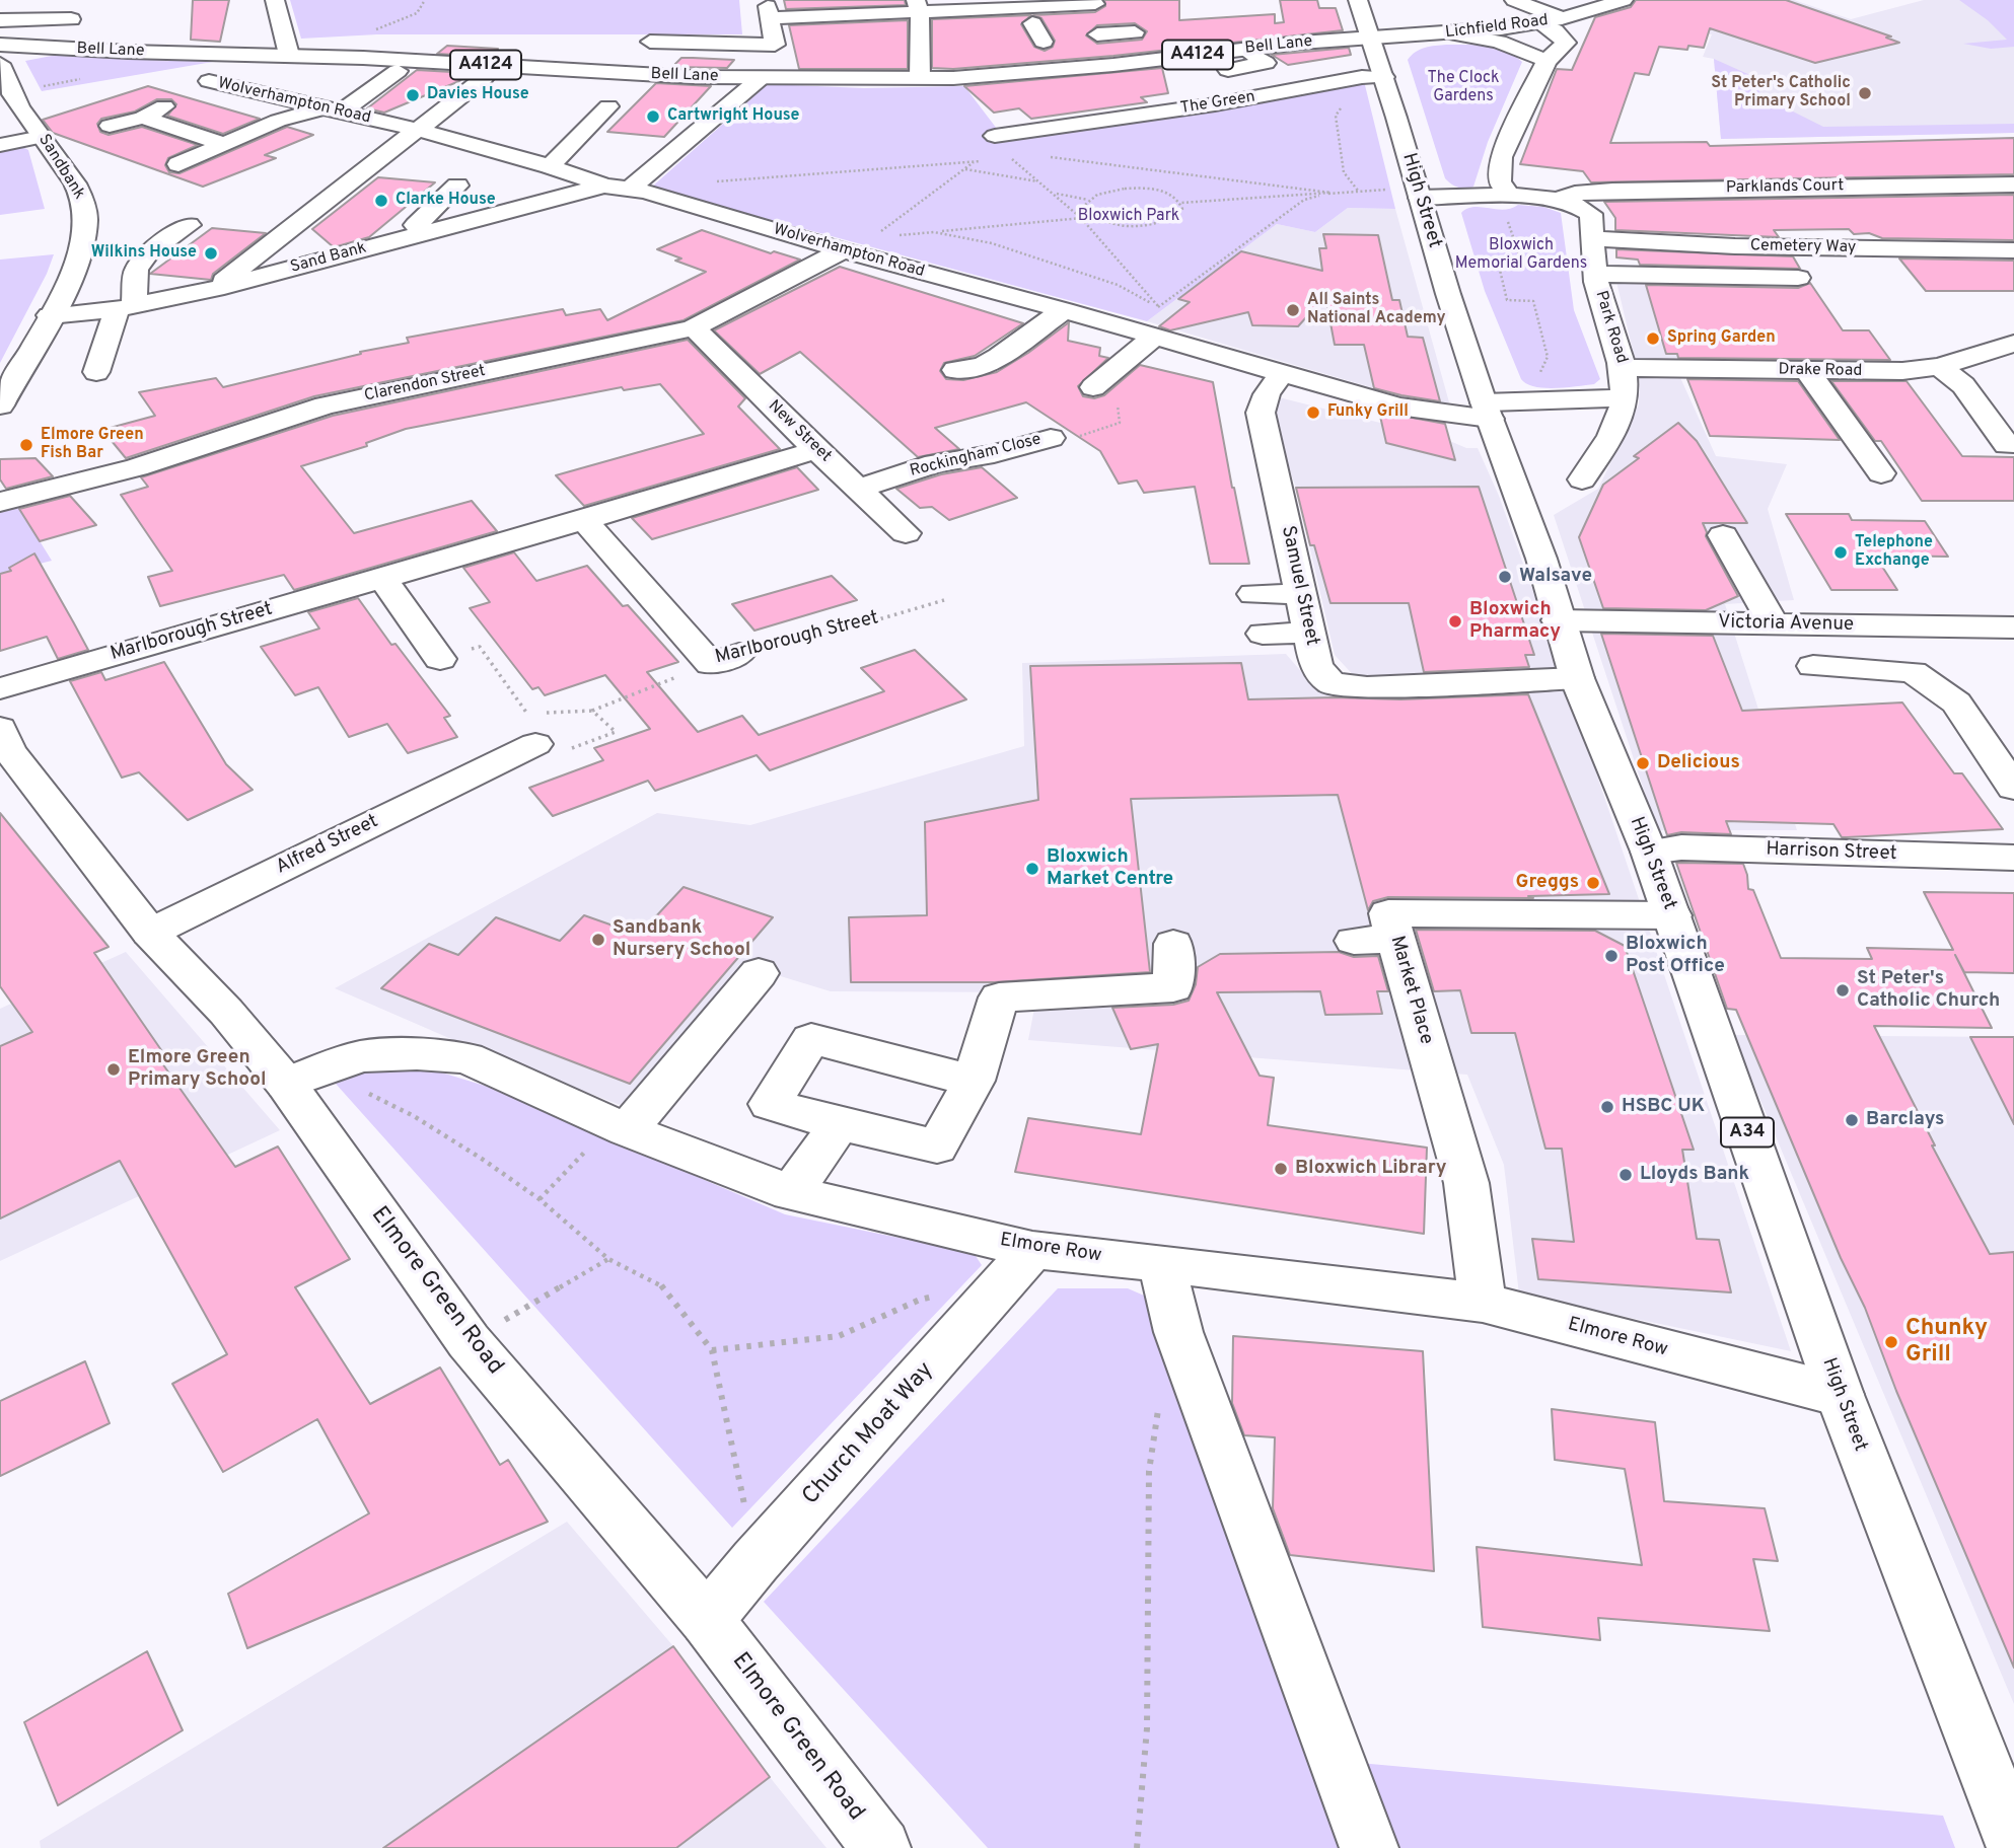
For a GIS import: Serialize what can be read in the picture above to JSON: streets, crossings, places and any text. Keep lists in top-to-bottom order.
{
  "streets": {
    "main road": [
      "Lichfield Road",
      "Bell Lane",
      "A4124",
      "Wolverhampton Road",
      "The Green",
      "Sandbank",
      "Parklands Court",
      "High Street",
      "Cemetery Way",
      "Sand Bank",
      "Park Road",
      "Drake Road",
      "Clarendon Street",
      "New Street",
      "Rockingham Close",
      "Samuel Street",
      "Victoria Avenue",
      "Marlborough Street",
      "Alfred Street",
      "Harrison Street",
      "Market Place",
      "A34",
      "Elmore Row",
      "Elmore Green Road",
      "Church Moat Way"
    ]
  },
  "crossings": [
    ["Lichfield Road", "Bell Lane"],
    ["Lichfield Road", "High Street"],
    ["Lichfield Road", "A34"],
    ["Bell Lane", "High Street"],
    ["Bell Lane", "A34"],
    ["Wolverhampton Road", "High Street"],
    ["Wolverhampton Road", "Sand Bank"],
    ["Wolverhampton Road", "Clarendon Street"],
    ["Wolverhampton Road", "Samuel Street"],
    ["The Green", "High Street"],
    ["Sandbank", "Sand Bank"],
    ["Parklands Court", "Park Road"],
    ["High Street", "Park Road"],
    ["High Street", "Samuel Street"],
    ["High Street", "Victoria Avenue"],
    ["High Street", "Harrison Street"],
    ["High Street", "Market Place"],
    ["High Street", "A34"],
    ["High Street", "Elmore Row"],
    ["Cemetery Way", "Park Road"],
    ["Park Road", "Drake Road"],
    ["Clarendon Street", "New Street"],
    ["New Street", "Rockingham Close"],
    ["New Street", "Marlborough Street"],
    ["Alfred Street", "Elmore Green Road"],
    ["Market Place", "Elmore Row"],
    ["Elmore Row", "Elmore Green Road"],
    ["Elmore Row", "Church Moat Way"],
    ["Elmore Green Road", "Church Moat Way"]
  ],
  "parks": ["The Clock Gardens", "Bloxwich Park", "Bloxwich Memorial Gardens"],
  "places": [
    "St Peter's Catholic Primary School",
    "Davies House",
    "Cartwright House",
    "Clarke House",
    "Wilkins House",
    "All Saints National Academy",
    "Spring Garden",
    "Funky Grill",
    "Elmore Green Fish Bar",
    "Telephone Exchange",
    "Walsave",
    "Bloxwich Pharmacy",
    "Delicious",
    "Bloxwich Market Centre",
    "Greggs",
    "Sandbank Nursery School",
    "Bloxwich Post Office",
    "St Peter's Catholic Church",
    "Elmore Green Primary School",
    "HSBC UK",
    "Barclays",
    "Bloxwich Library",
    "Lloyds Bank",
    "Chunky Grill"
  ]
}
